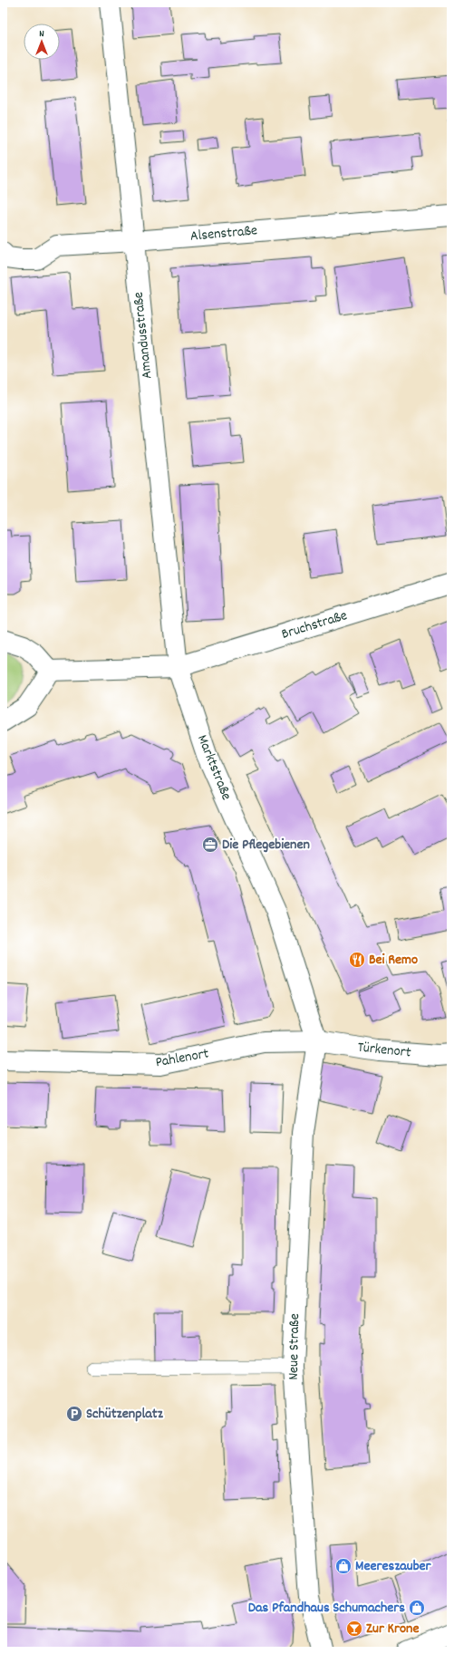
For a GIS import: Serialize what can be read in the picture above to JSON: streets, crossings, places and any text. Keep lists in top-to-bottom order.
{
  "streets": {
    "street": [
      "Alsenstraße",
      "Amandusstraße",
      "Bruchstraße",
      "Marktstraße",
      "Türkenort",
      "Pahlenort",
      "Neue Straße"
    ]
  },
  "crossings": [
    ["Alsenstraße", "Amandusstraße"],
    ["Amandusstraße", "Bruchstraße"],
    ["Amandusstraße", "Marktstraße"],
    ["Bruchstraße", "Marktstraße"],
    ["Marktstraße", "Türkenort"],
    ["Marktstraße", "Pahlenort"],
    ["Marktstraße", "Neue Straße"],
    ["Türkenort", "Pahlenort"],
    ["Türkenort", "Neue Straße"],
    ["Pahlenort", "Neue Straße"]
  ],
  "places": {
    "office": ["Die Pflegebienen"],
    "restaurant": ["Bei Remo"],
    "parking": ["Schützenplatz"],
    "shop": ["Meereszauber", "Das Pfandhaus Schumachers"],
    "bar": ["Zur Krone"]
  },
  "north": "top"
}
